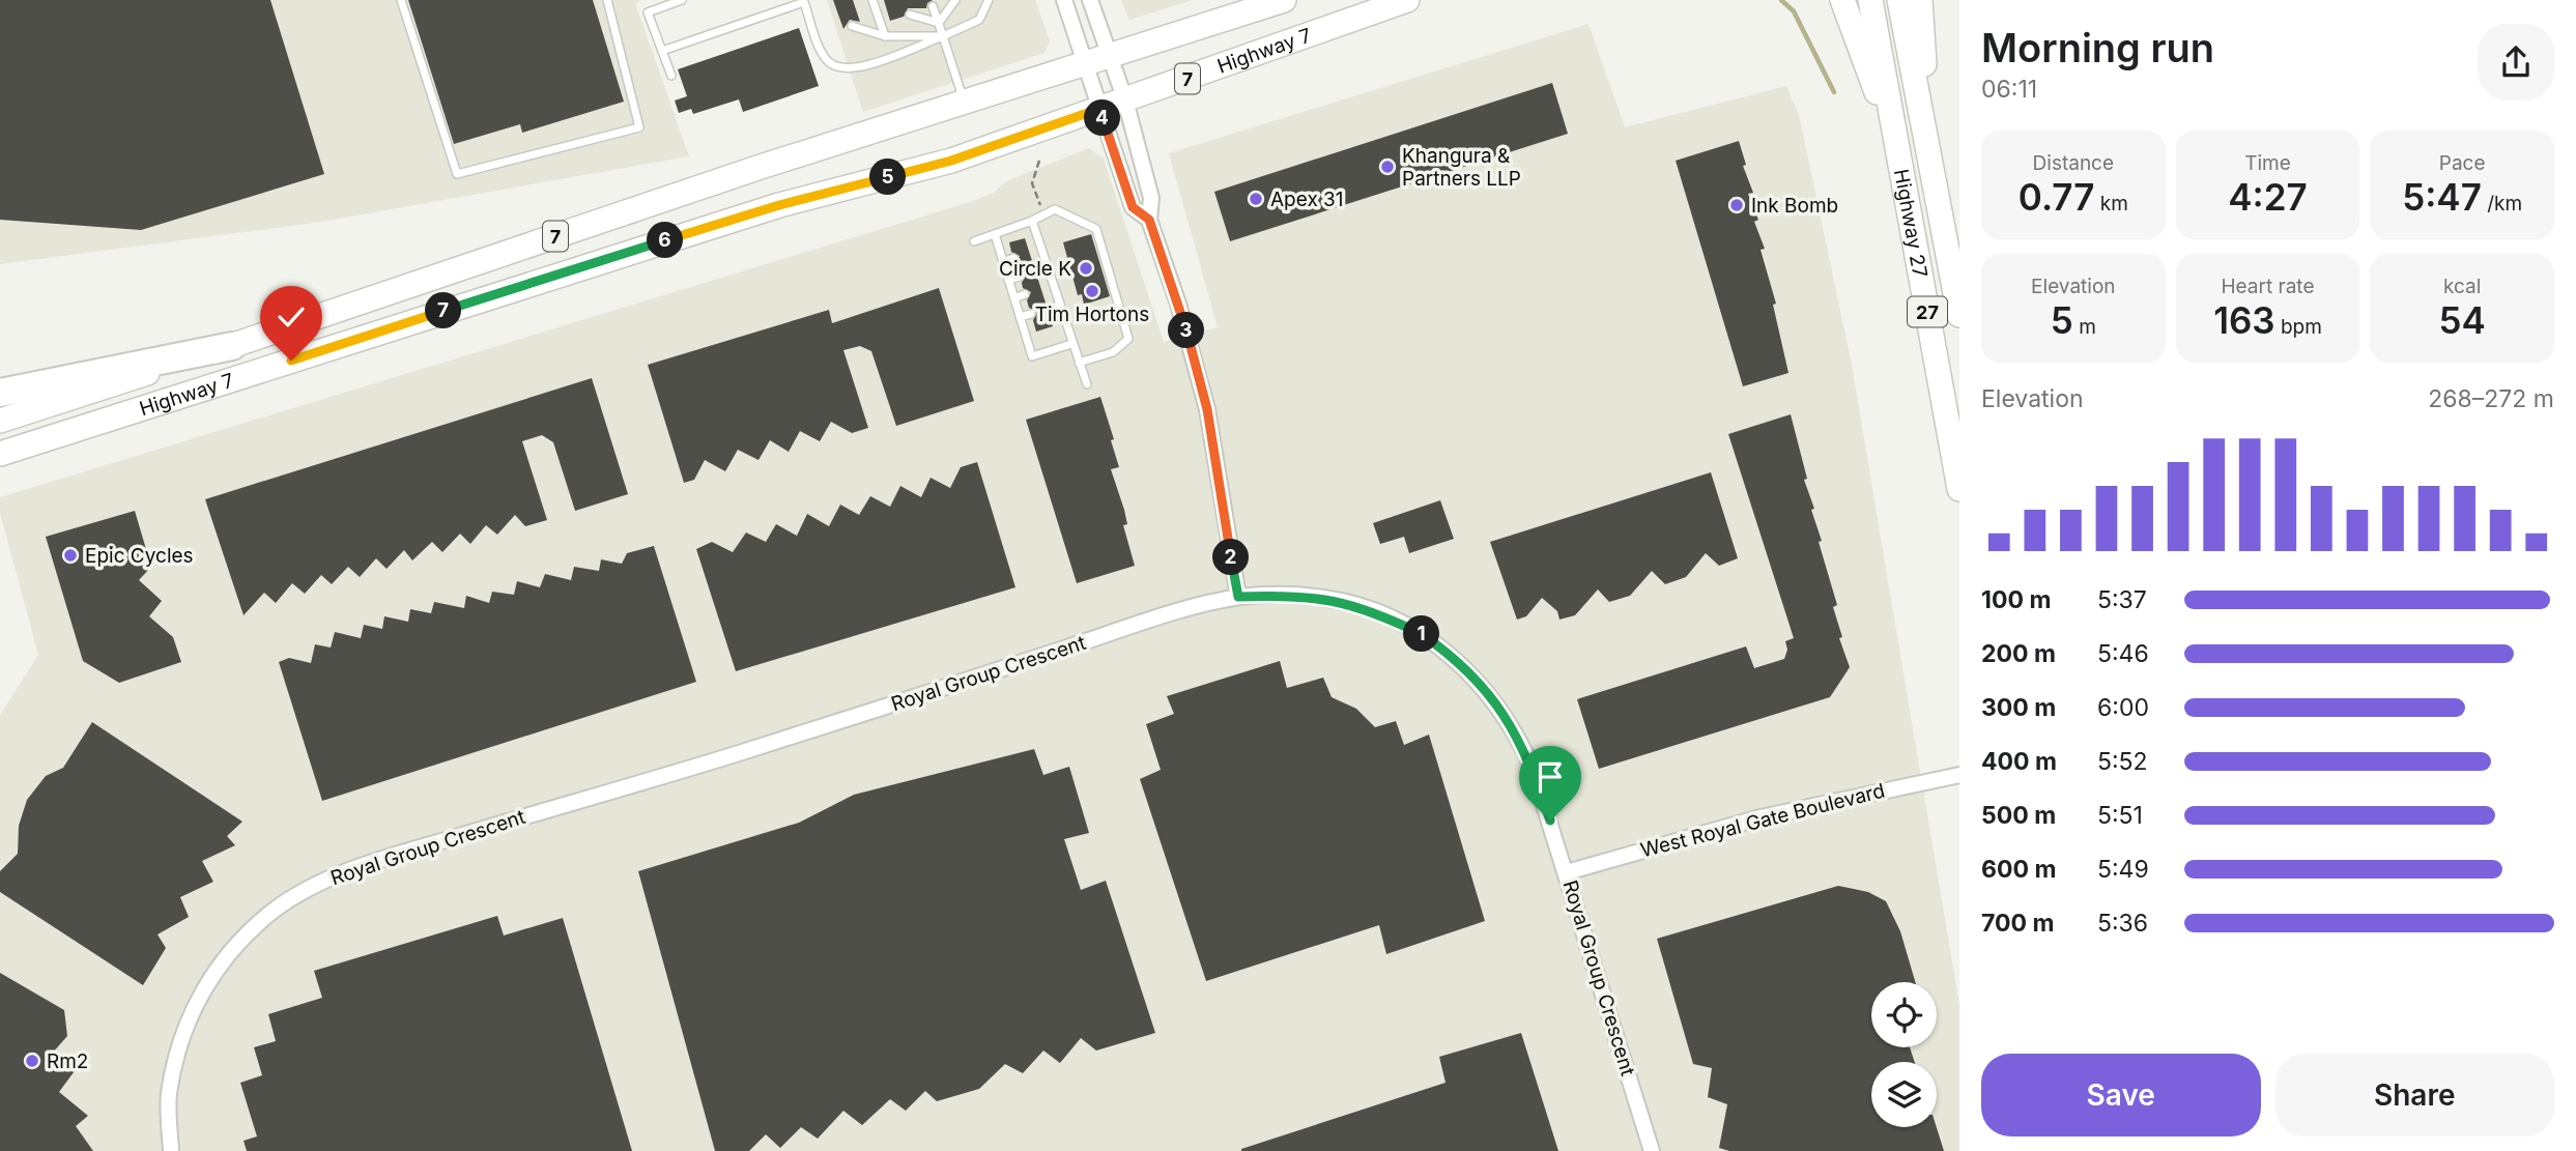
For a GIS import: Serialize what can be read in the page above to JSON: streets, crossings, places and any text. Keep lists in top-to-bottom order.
{
  "streets": {
    "main road": [
      "Highway 7",
      "7",
      "Highway 27",
      "27"
    ],
    "street": ["Royal Group Crescent", "West Royal Gate Boulevard"]
  },
  "crossings": [
    ["Royal Group Crescent", "West Royal Gate Boulevard"]
  ],
  "places": [
    "Khangura & Partners LLP",
    "Apex 31",
    "Ink Bomb",
    "Circle K",
    "Tim Hortons",
    "Epic Cycles",
    "Rm2"
  ],
  "page": {
    "heading": ["Morning run", "06:11"],
    "pins": [
      "4",
      "5",
      "6",
      "7",
      "3",
      "2",
      "1"
    ],
    "stats": [
      ["Distance", "0.77 km"],
      ["Time", "4:27"],
      ["Pace", "5:47 /km"],
      ["Elevation", "5 m"],
      ["Heart rate", "163 bpm"],
      ["kcal", "54"]
    ],
    "chart": ["Elevation", "268–272 m"],
    "list": [
      {
        "name": "100 m",
        "note": "5:37"
      },
      {
        "name": "200 m",
        "note": "5:46"
      },
      {
        "name": "300 m",
        "note": "6:00"
      },
      {
        "name": "400 m",
        "note": "5:52"
      },
      {
        "name": "500 m",
        "note": "5:51"
      },
      {
        "name": "600 m",
        "note": "5:49"
      },
      {
        "name": "700 m",
        "note": "5:36"
      }
    ],
    "buttons": ["Save", "Share"]
  }
}
